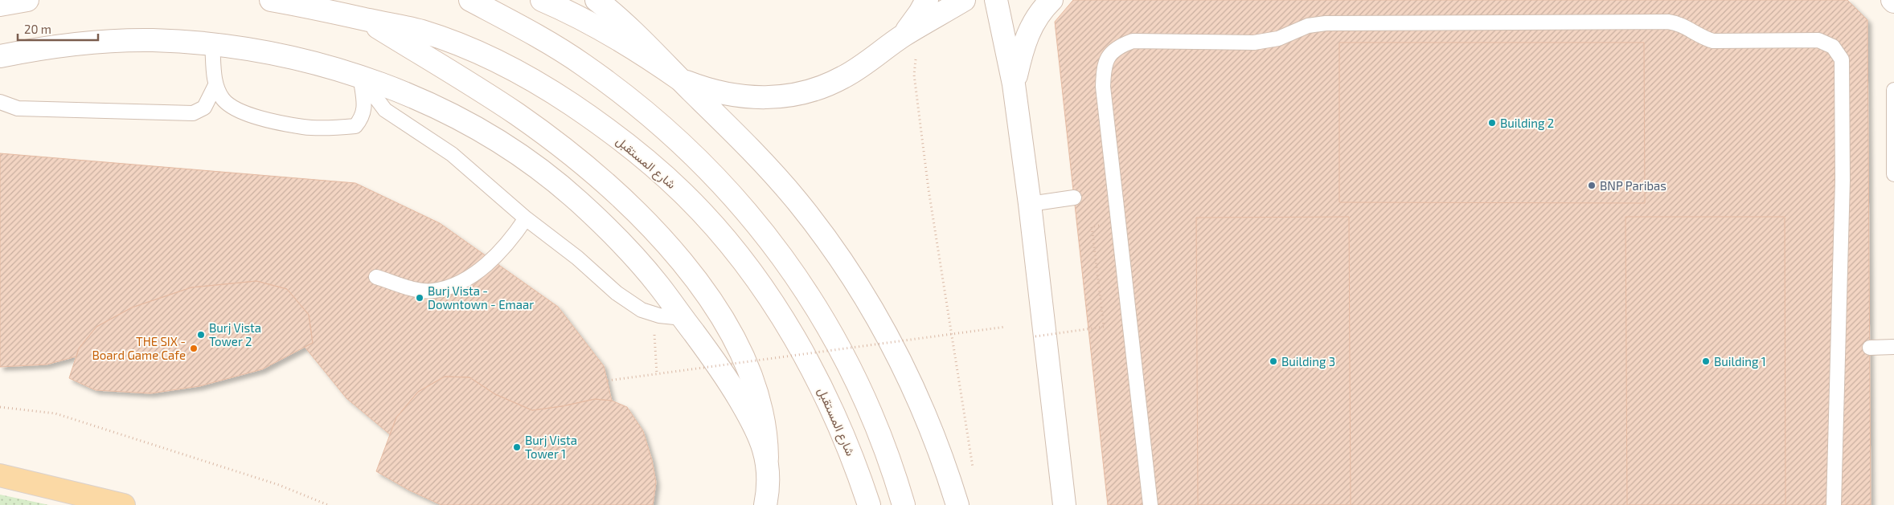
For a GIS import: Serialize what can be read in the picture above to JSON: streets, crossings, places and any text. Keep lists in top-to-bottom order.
{
  "streets": {
    "street": ["شارع المستقبل"]
  },
  "places": [
    "Building 2",
    "BNP Paribas",
    "Burj Vista - Downtown - Emaar",
    "Burj Vista Tower 2",
    "THE SIX - Board Game Cafe",
    "Building 3",
    "Building 1",
    "Burj Vista Tower 1"
  ],
  "scale_bar": "20 m"
}
